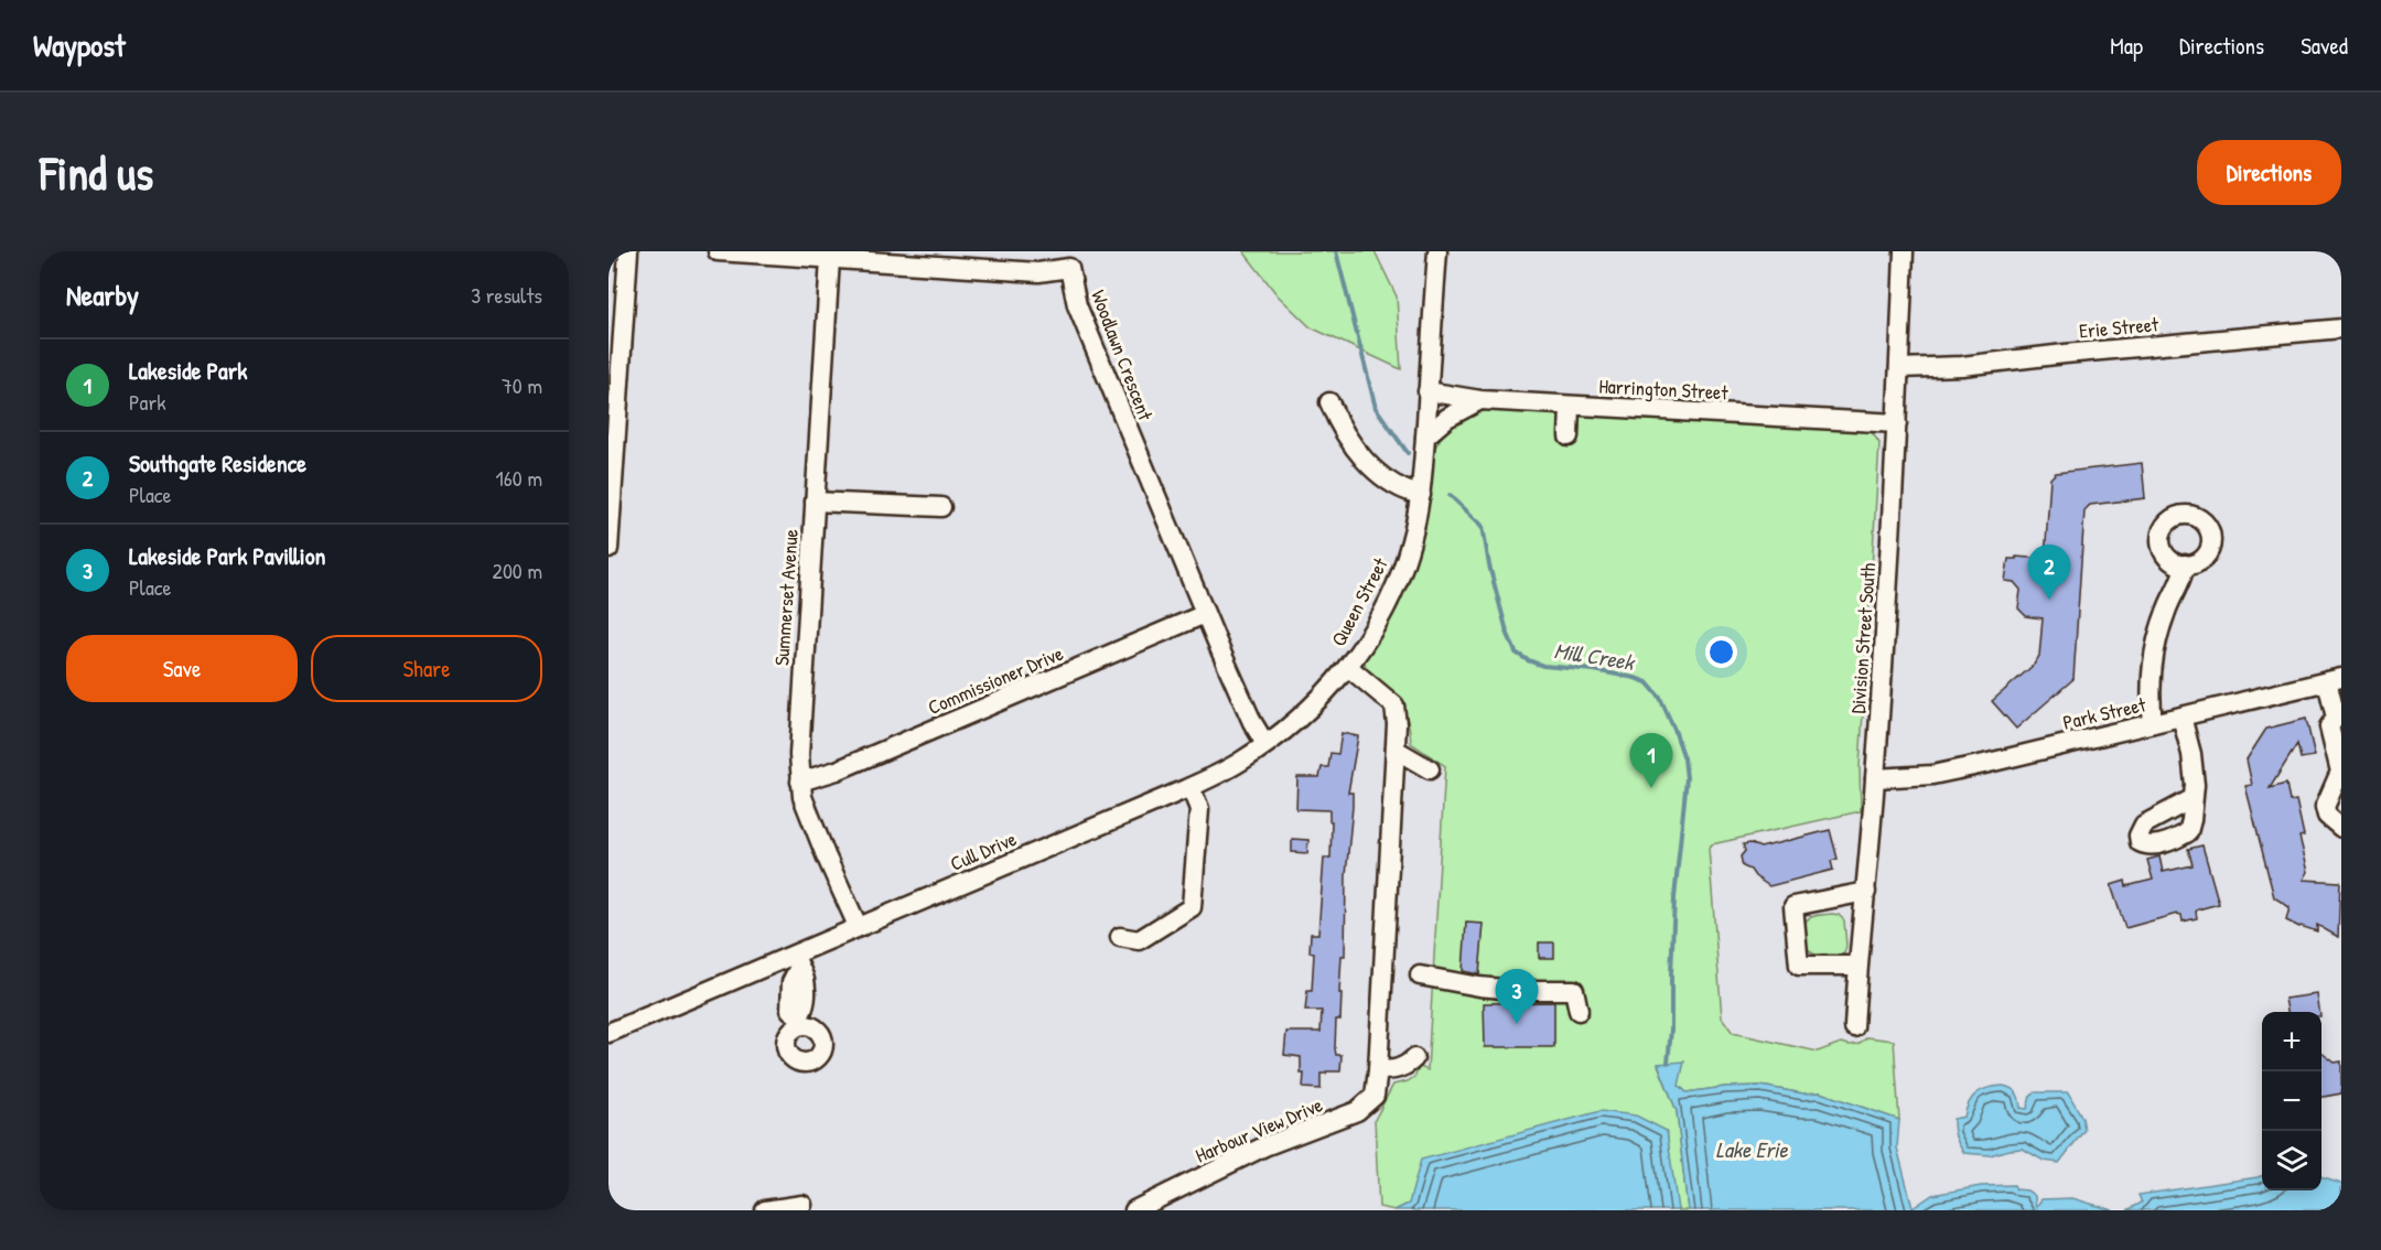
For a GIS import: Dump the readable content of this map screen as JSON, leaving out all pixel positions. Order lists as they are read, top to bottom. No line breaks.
{"streets":{"street":["Erie Street","Woodlawn Crescent","Harrington Street","Summerset Avenue","Queen Street","Division Street South","Commissioner Drive","Park Street","Cull Drive","Harbour View Drive"]},"crossings":[["Erie Street","Division Street South"],["Woodlawn Crescent","Summerset Avenue"],["Woodlawn Crescent","Commissioner Drive"],["Woodlawn Crescent","Cull Drive"],["Harrington Street","Queen Street"],["Harrington Street","Division Street South"],["Summerset Avenue","Commissioner Drive"],["Summerset Avenue","Cull Drive"],["Queen Street","Cull Drive"],["Queen Street","Harbour View Drive"],["Division Street South","Park Street"]],"water":["Mill Creek","Lake Erie"],"page":{"header":"Waypost","nav":["Map","Directions","Saved"],"buttons":["Directions",["Save","Share"]],"title":"Find us","heading":["Nearby","3 results"],"list":[{"mark":"1","name":"Lakeside Park","note":"Park","value":"70 m"},{"mark":"2","name":"Southgate Residence","note":"Place","value":"160 m"},{"mark":"3","name":"Lakeside Park Pavillion","note":"Place","value":"200 m"}],"pins":["2","1","3"],"map_buttons":["+","−"]}}
